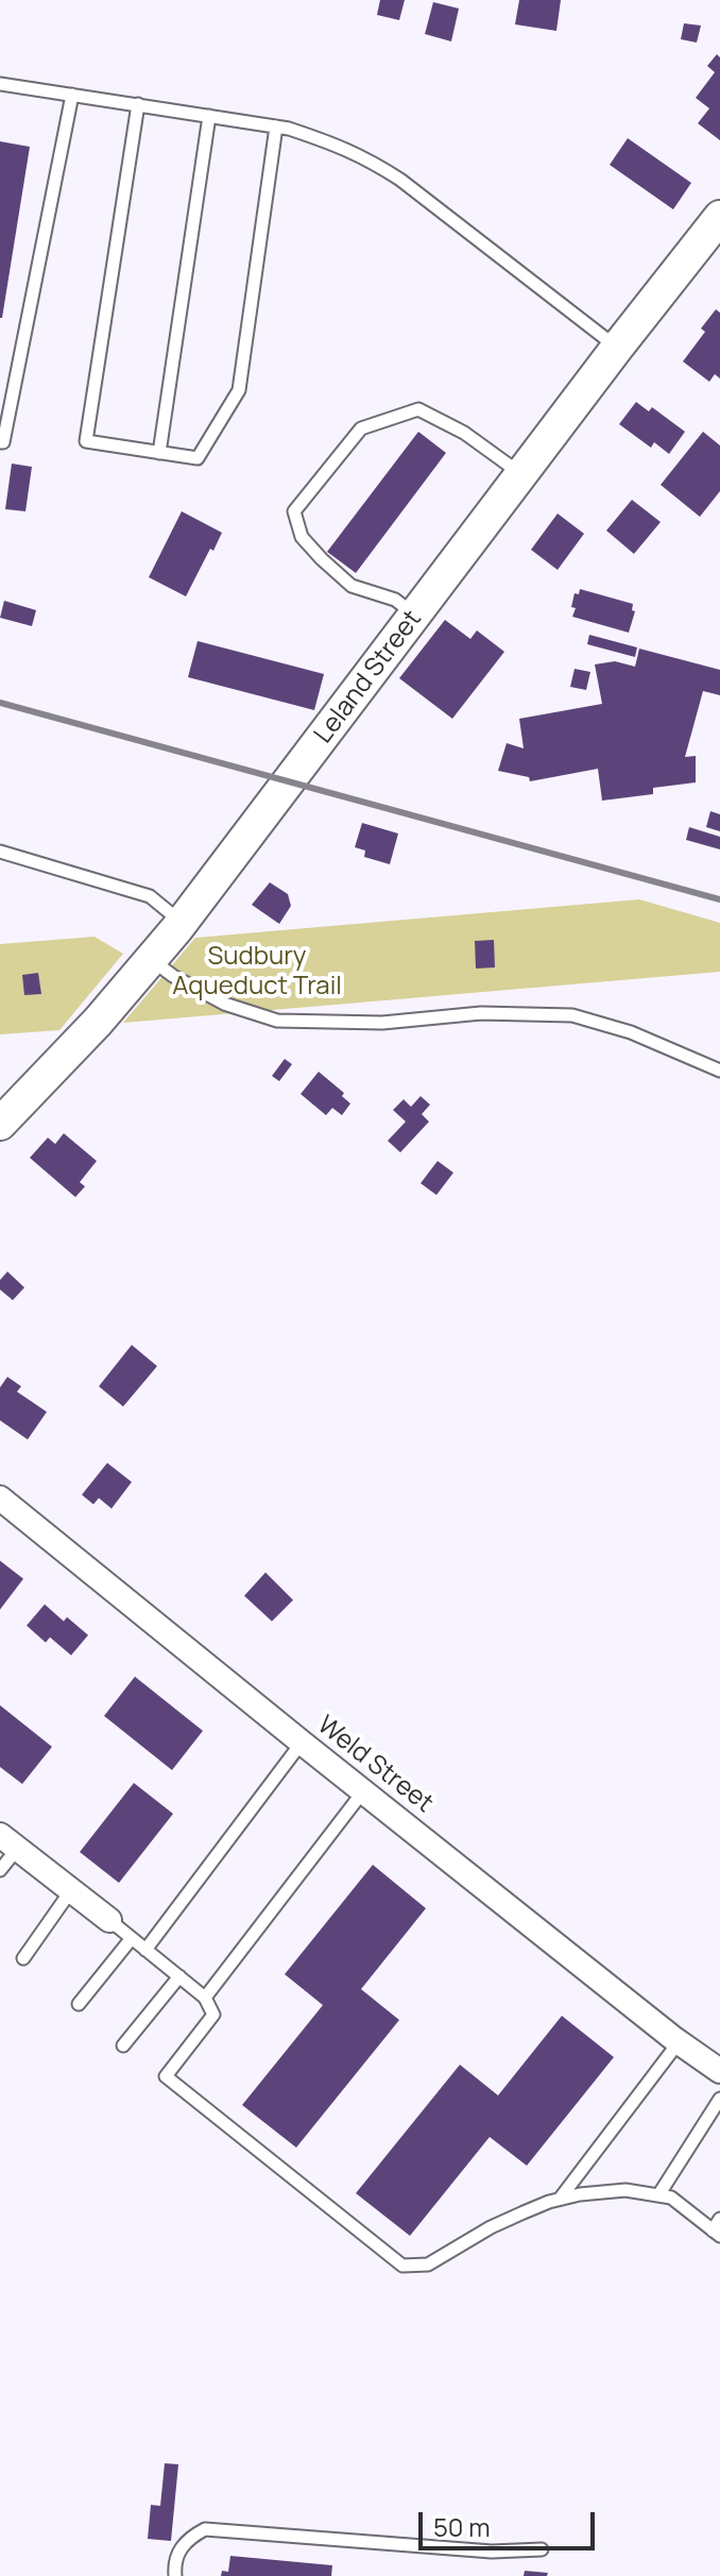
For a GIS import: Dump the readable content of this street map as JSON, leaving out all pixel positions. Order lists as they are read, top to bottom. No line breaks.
{"streets":{"street":["Leland Street","Weld Street"]},"parks":["Sudbury Aqueduct Trail"],"scale_bar":"50 m"}
